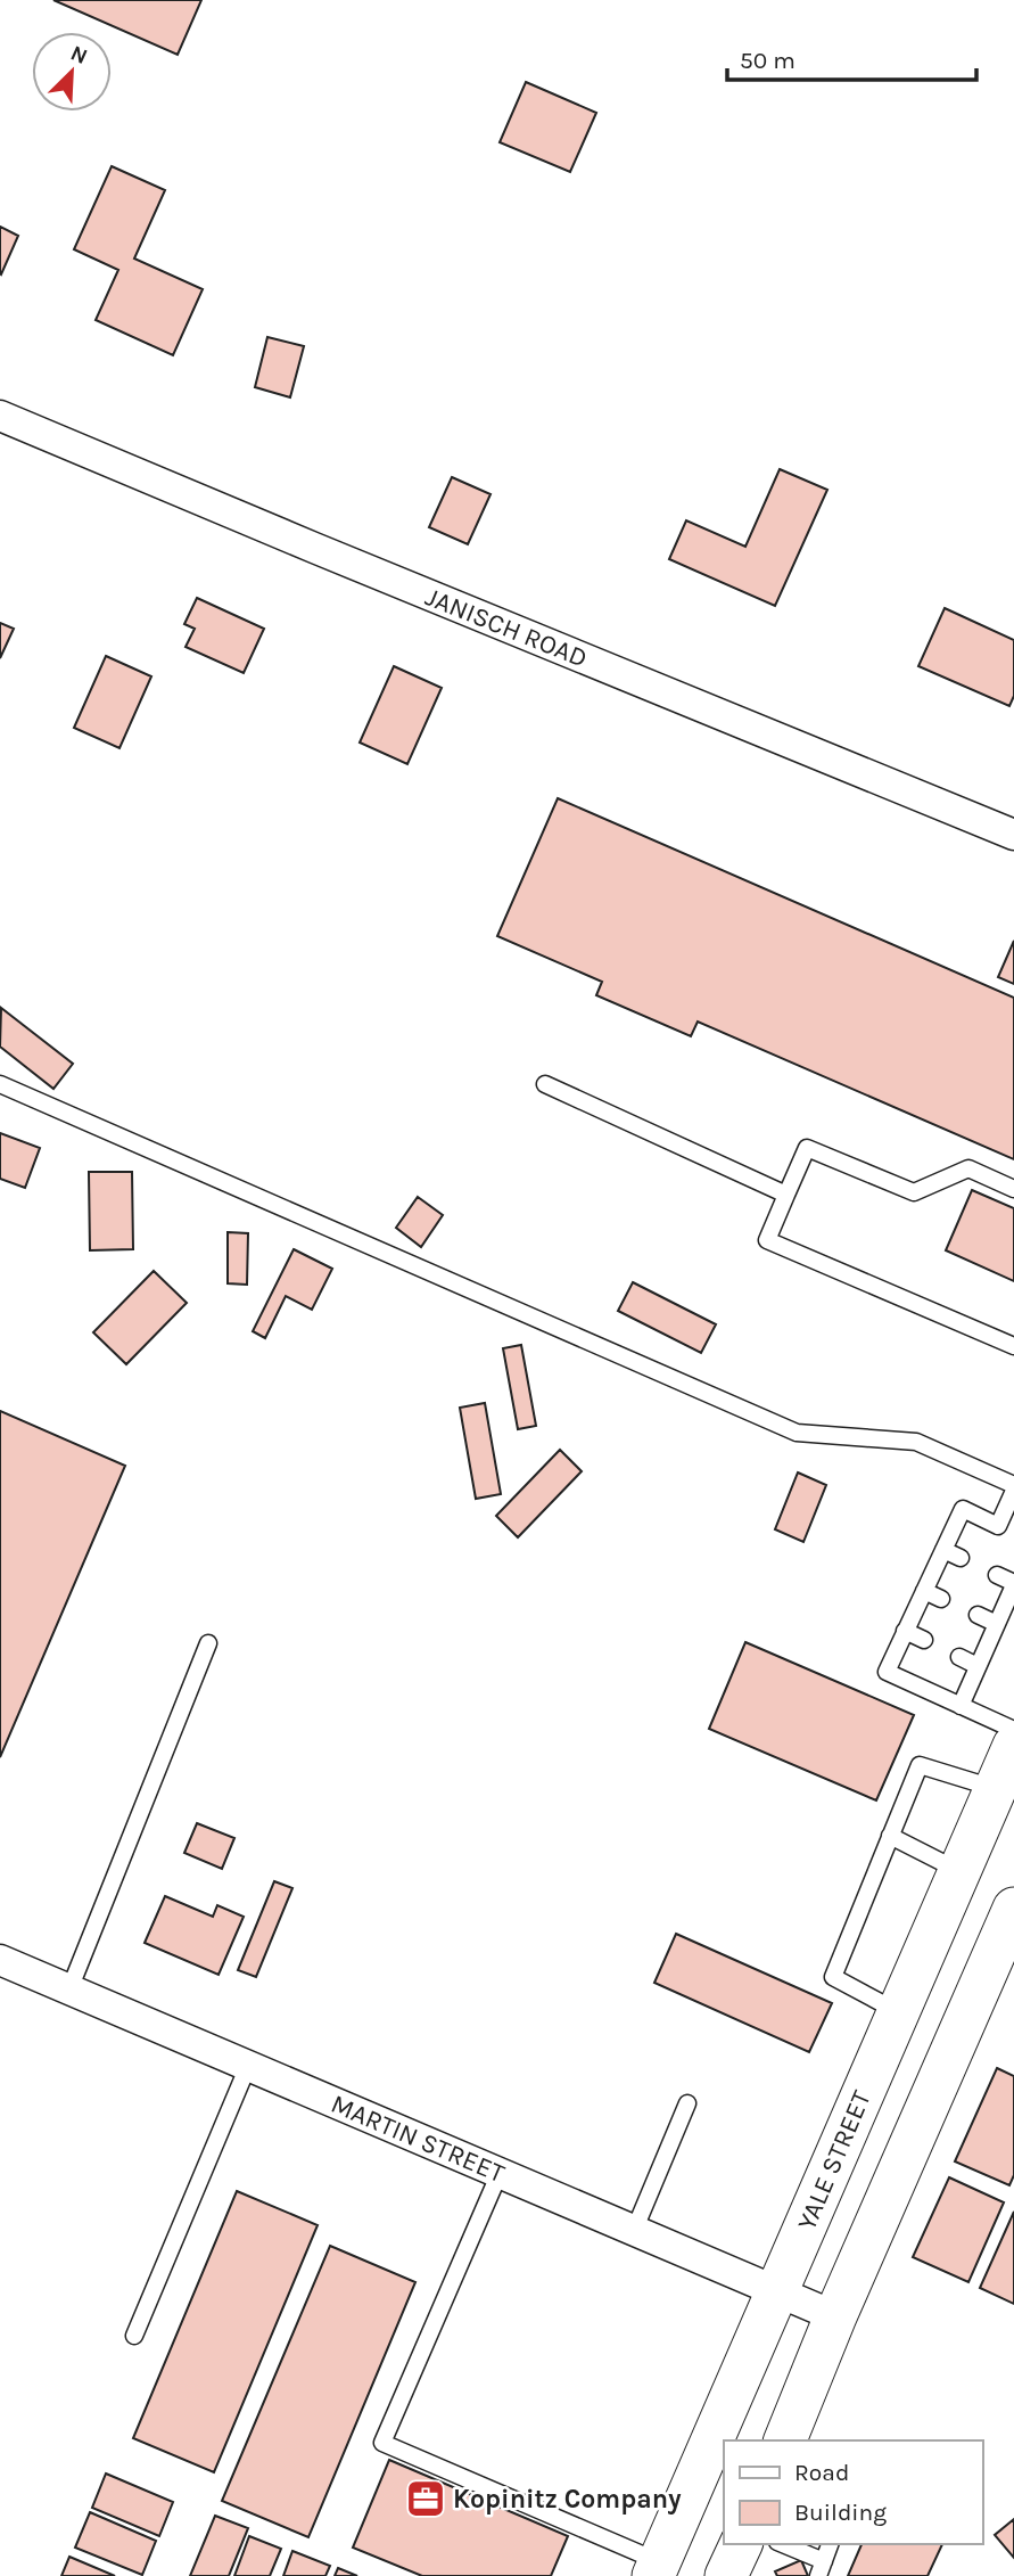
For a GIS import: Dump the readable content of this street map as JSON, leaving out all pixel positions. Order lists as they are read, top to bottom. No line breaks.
{"streets":{"main road":["YALE STREET"],"street":["JANISCH ROAD","MARTIN STREET"]},"crossings":[["MARTIN STREET","YALE STREET"]],"places":{"office":["Kopinitz Company"]},"legend":["Road","Building"],"scale_bar":"50 m","north":"top right"}
